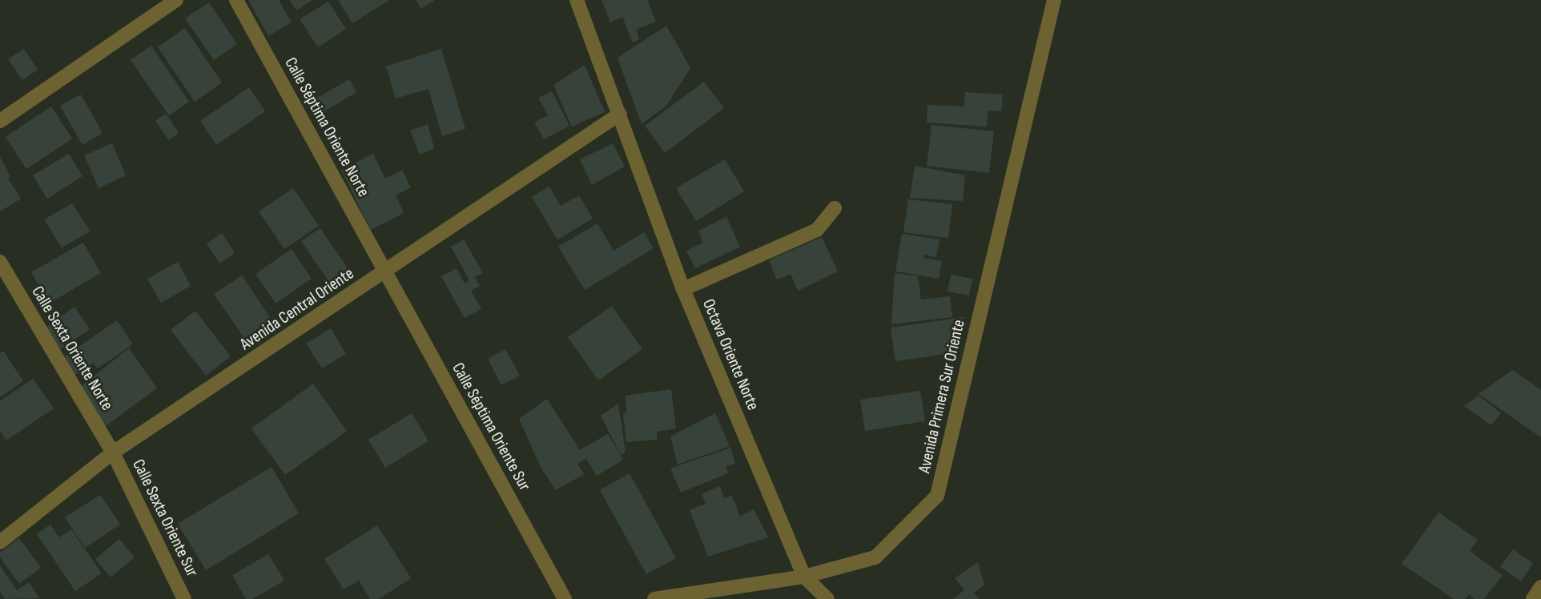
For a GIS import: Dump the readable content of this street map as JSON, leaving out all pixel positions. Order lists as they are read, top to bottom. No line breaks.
{"streets":{"street":["Calle Séptima Oriente Norte","Avenida Central Oriente","Calle Sexta Oriente Norte","Octava Oriente Norte","Avenida Primera Sur Oriente","Calle Séptima Oriente Sur","Calle Sexta Oriente Sur"]},"crossings":[["Calle Séptima Oriente Norte","Avenida Central Oriente"],["Calle Séptima Oriente Norte","Calle Séptima Oriente Sur"],["Avenida Central Oriente","Calle Sexta Oriente Norte"],["Avenida Central Oriente","Octava Oriente Norte"],["Avenida Central Oriente","Calle Séptima Oriente Sur"],["Avenida Central Oriente","Calle Sexta Oriente Sur"],["Calle Sexta Oriente Norte","Calle Sexta Oriente Sur"],["Octava Oriente Norte","Avenida Primera Sur Oriente"]]}
